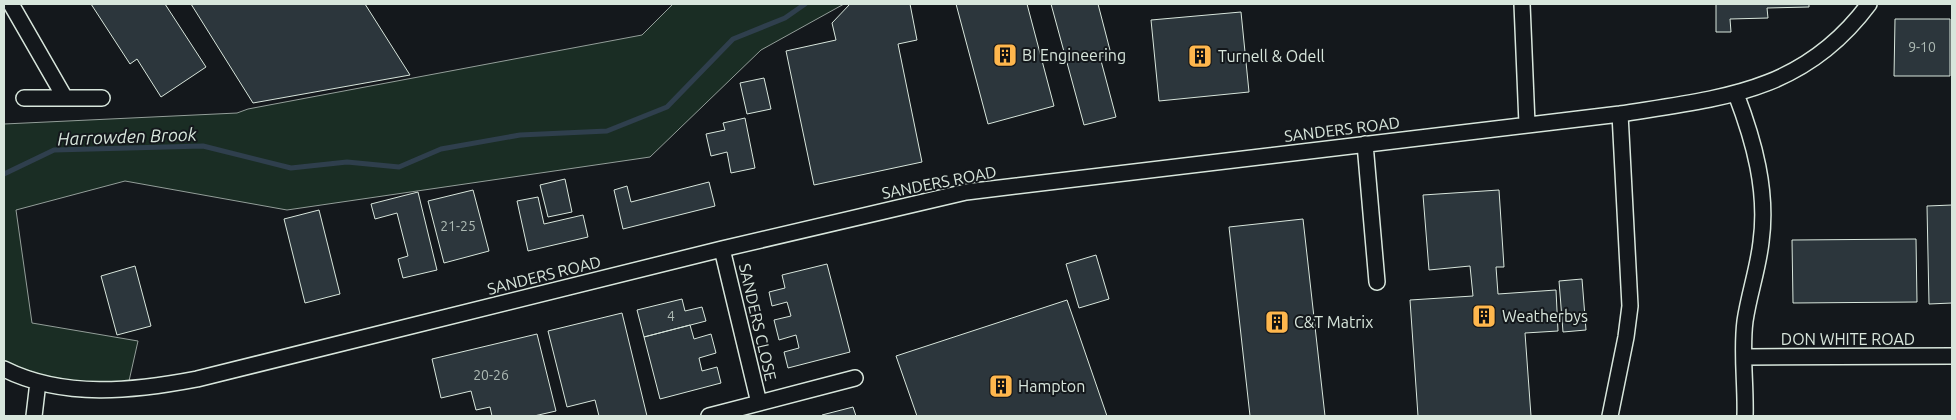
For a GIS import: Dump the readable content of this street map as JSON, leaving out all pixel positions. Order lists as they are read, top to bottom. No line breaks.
{"streets":{"street":["SANDERS ROAD","SANDERS CLOSE","DON WHITE ROAD"]},"crossings":[["SANDERS ROAD","SANDERS CLOSE"]],"water":["Harrowden Brook"],"places":{"building":["BI Engineering","Turnell & Odell","Weatherbys","C&T Matrix","Hampton"]},"house_numbers":["9-10","21-25","4","20-26"]}
